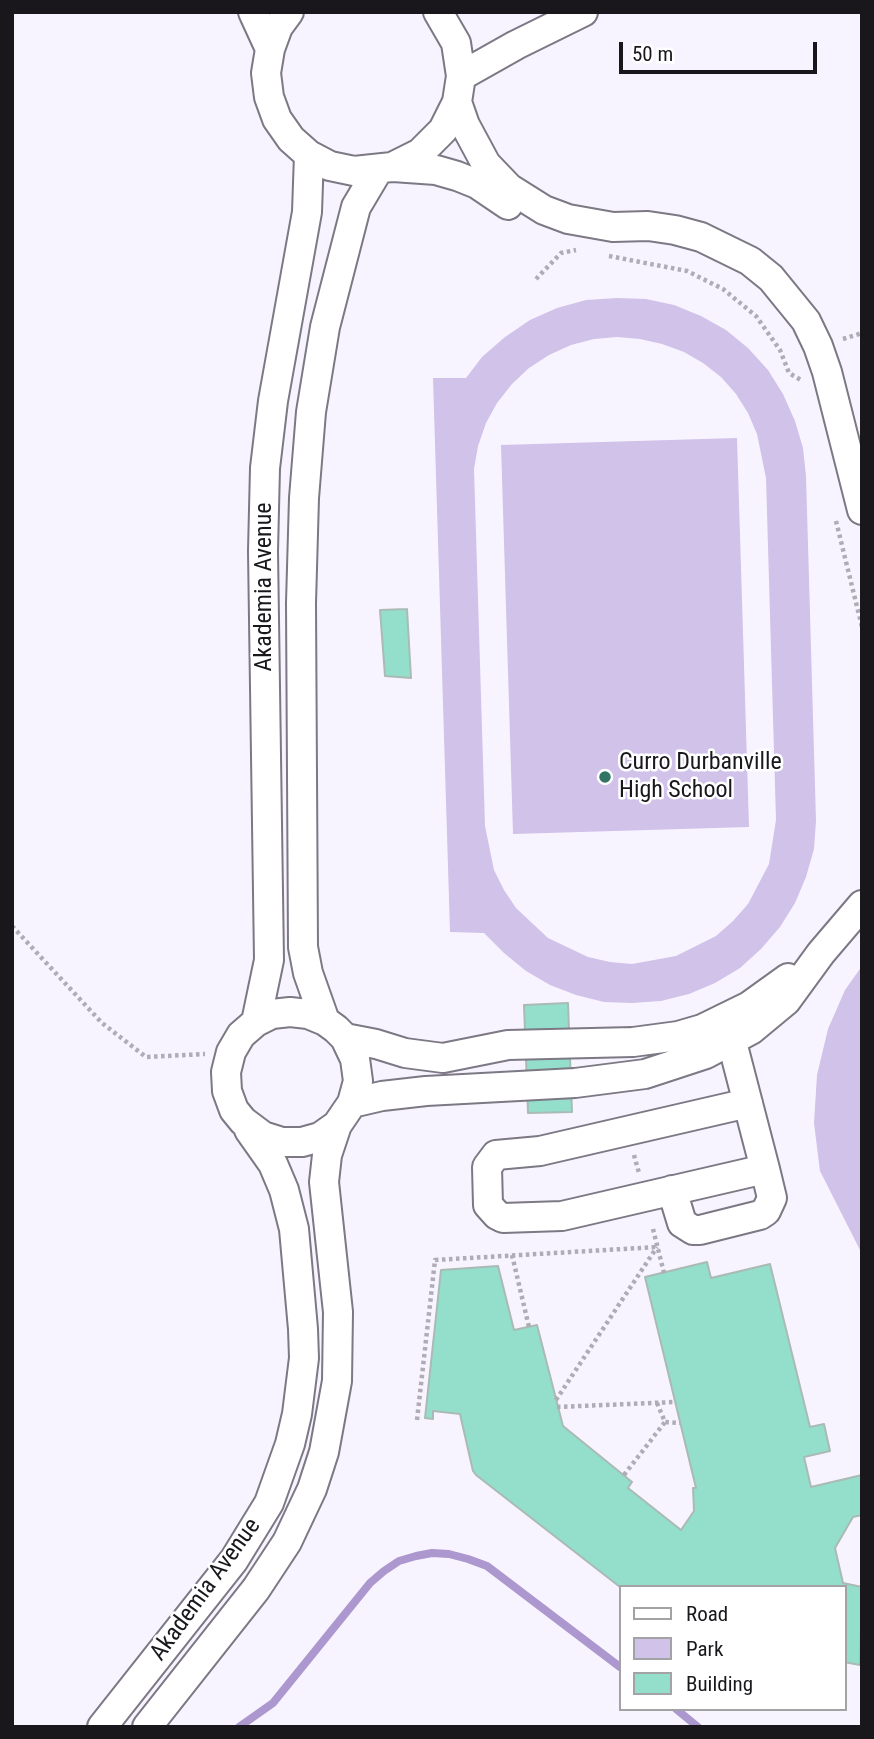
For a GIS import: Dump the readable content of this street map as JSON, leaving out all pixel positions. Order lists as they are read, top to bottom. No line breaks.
{"streets":{"street":["Akademia Avenue"]},"places":["Curro Durbanville High School"],"legend":["Road","Park","Building"],"scale_bar":"50 m"}
